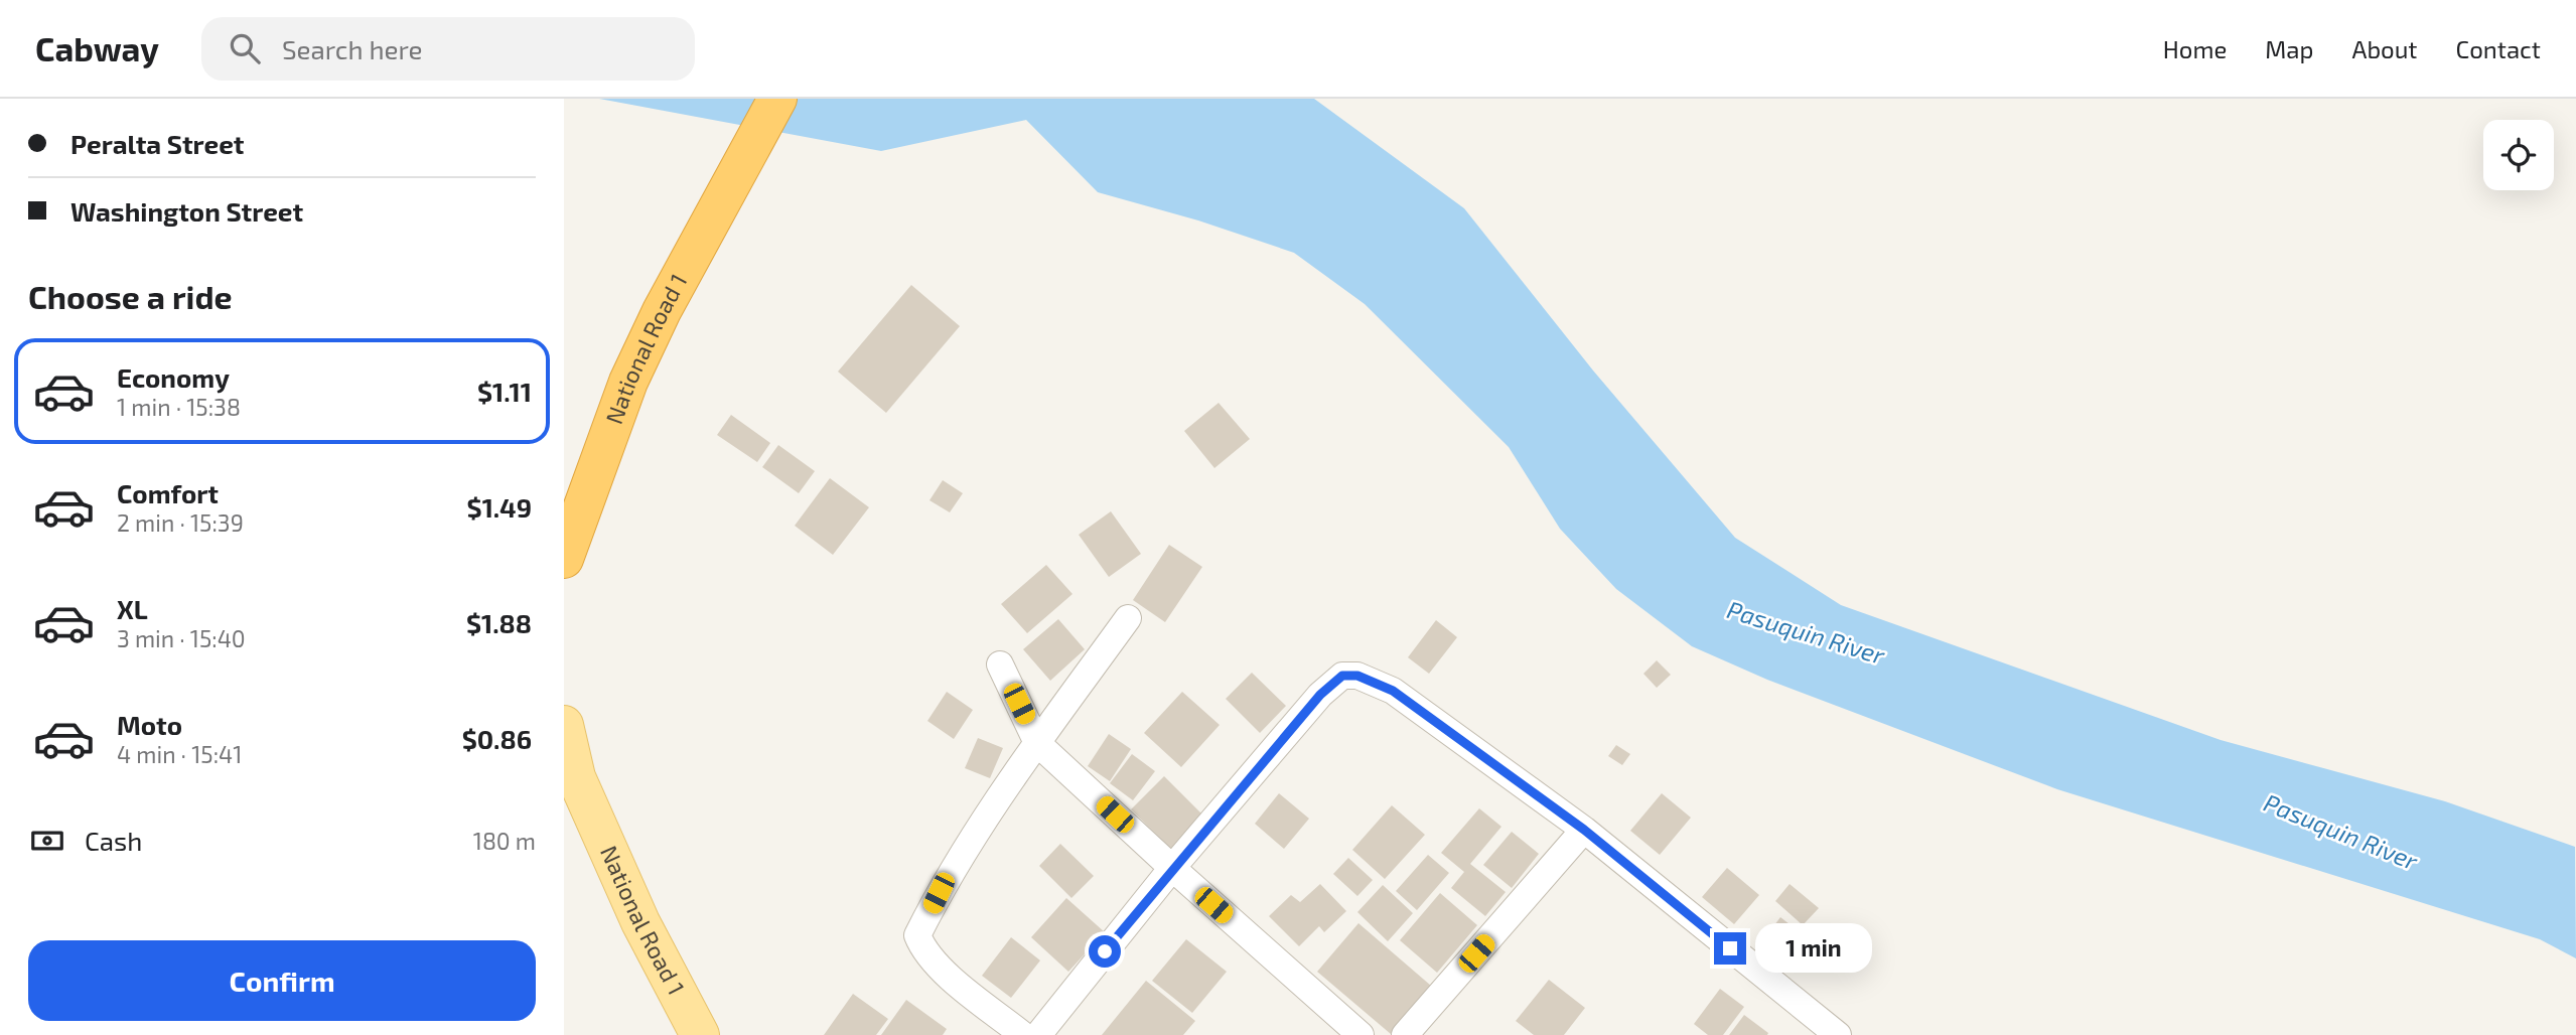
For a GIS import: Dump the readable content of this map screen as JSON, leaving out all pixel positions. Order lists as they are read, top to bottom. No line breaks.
{"streets":{"highway":["National Road 1"]},"water":["Pasuquin River"],"page":{"header":"Cabway","search":"Search here","nav":["Home","Map","About","Contact"],"banner":["Peralta Street","Washington Street"],"heading":"Choose a ride","list":[{"name":"Economy","note":"1 min · 15:38","value":"$1.11"},{"name":"Comfort","note":"2 min · 15:39","value":"$1.49"},{"name":"XL","note":"3 min · 15:40","value":"$1.88"},{"name":"Moto","note":"4 min · 15:41","value":"$0.86"}],"pay":["Cash","180 m"],"bubble":"1 min","buttons":"Confirm"}}
